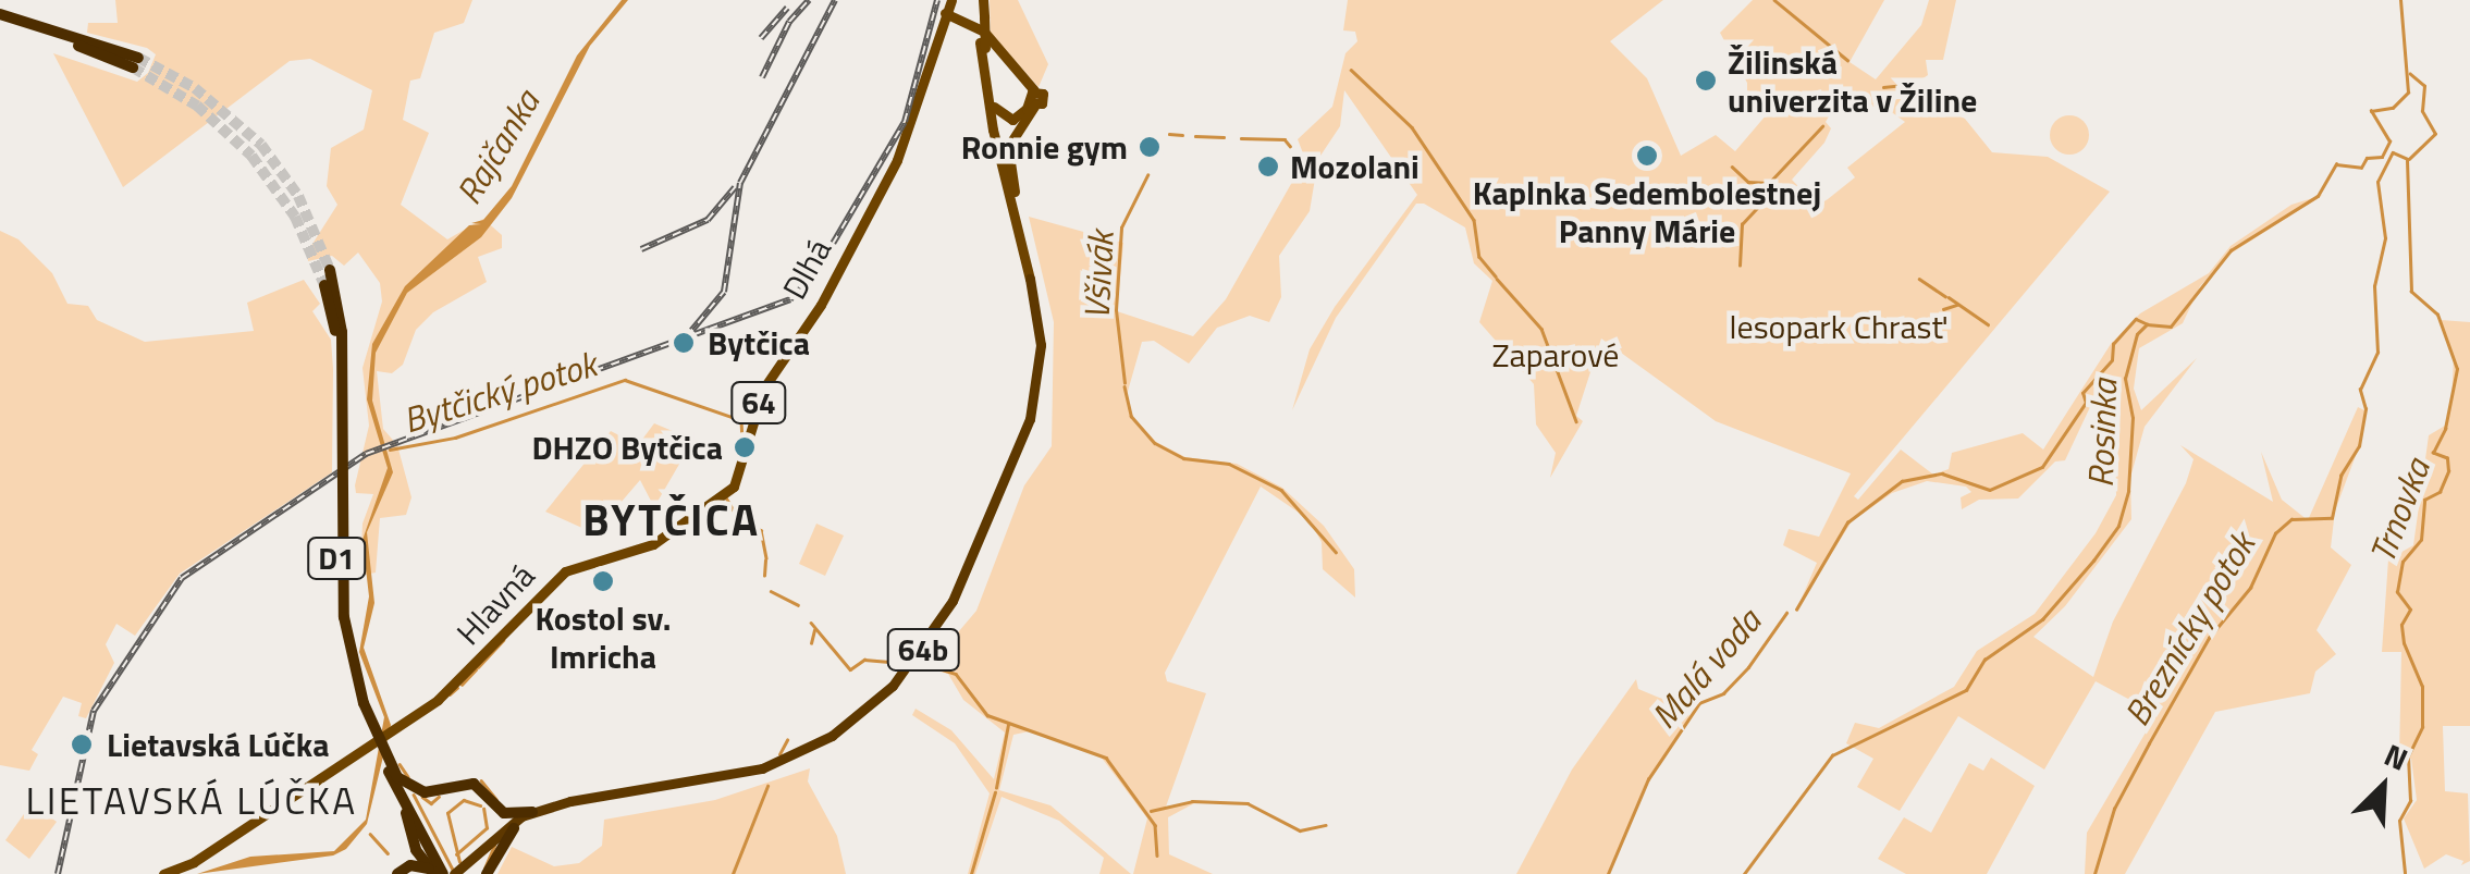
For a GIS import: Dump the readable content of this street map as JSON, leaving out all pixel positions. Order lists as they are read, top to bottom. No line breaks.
{"streets":{"highway":["D1","64b"],"main road":["Dlhá","64","Hlavná"]},"crossings":[["Dlhá","Hlavná"],["D1","64b"]],"districts":["BYTČICA","LIETAVSKÁ LÚČKA"],"water":["Rajčanka","Všivák","Bytčický potok","Rosinka","Trnovka","Breznícky potok","Malá voda"],"parks":["lesopark Chrasť","Zaparové"],"places":["Žilinská univerzita v Žiline","Ronnie gym","Kaplnka Sedembolestnej Panny Márie","Mozolani","Bytčica","DHZO Bytčica","Kostol sv. Imricha","Lietavská Lúčka"],"north":"top right"}
